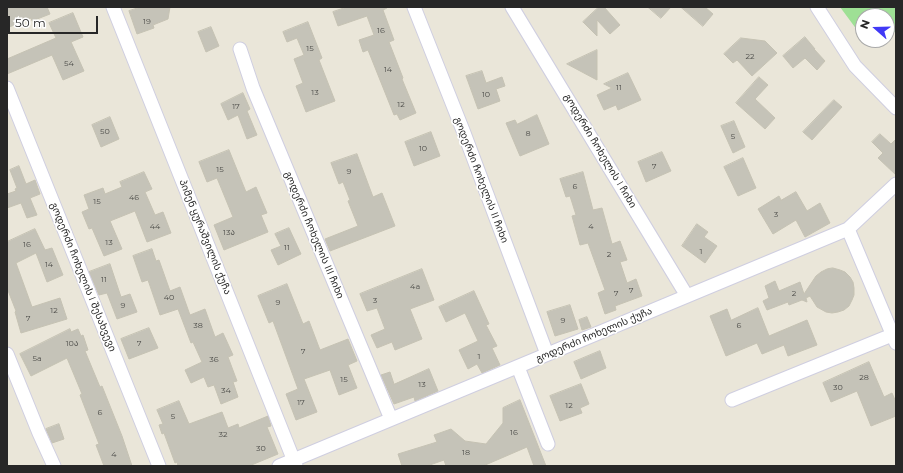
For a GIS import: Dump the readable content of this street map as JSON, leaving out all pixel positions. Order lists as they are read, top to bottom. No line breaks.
{"streets":{"street":["გოდერძი ჩოხელის I ჩიხი","გოდერძი ჩოხელის II ჩიხი","გოდერძი ჩოხელის III ჩიხი","პიმენ ყურაშვილის ქუჩა","გოდერძი ჩოხელის I შესახვევი","გოდერძი ჩოხელის ქუჩა"]},"crossings":[["გოდერძი ჩოხელის I ჩიხი","გოდერძი ჩოხელის ქუჩა"],["გოდერძი ჩოხელის II ჩიხი","გოდერძი ჩოხელის ქუჩა"],["გოდერძი ჩოხელის III ჩიხი","გოდერძი ჩოხელის ქუჩა"],["პიმენ ყურაშვილის ქუჩა","გოდერძი ჩოხელის ქუჩა"]],"house_numbers":["19","16","15","22","54","14","11","13","10","12","17","50","8","5","10","7","15","9","6","46","15","3","44","4","13ა","13","16","11","1","2","14","11","4a","7","7","2","40","3","9","9","12","7","9","38","6","10ა","7","7","1","5a","36","28","15","13","30","34","17","12","6","5","16","32","30","18","4"],"scale_bar":"50 m","north":"left"}
